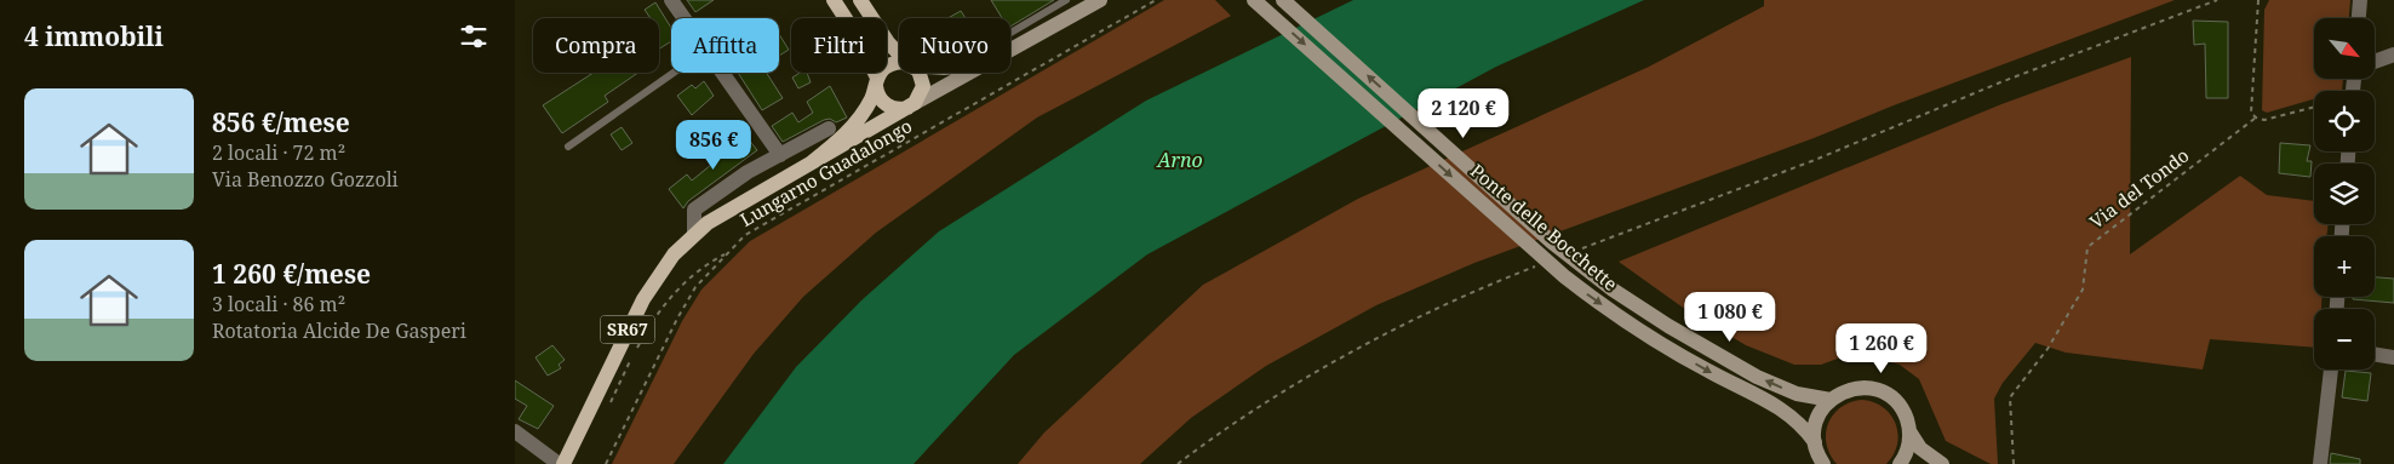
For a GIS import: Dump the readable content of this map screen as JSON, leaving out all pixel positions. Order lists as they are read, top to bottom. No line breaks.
{"streets":{"main road":["Ponte delle Bocchette","SR67"],"path":["Lungarno Guadalongo","Via del Tondo"]},"water":["Arno"],"north":"bottom right","page":{"heading":"4 immobili","map_buttons":["+","−"],"chip":["Compra","Affitta","Filtri","Nuovo"],"list":[{"name":"856 €/mese","note":"2 locali · 72 m² · Via Benozzo Gozzoli"},{"name":"1 260 €/mese","note":"3 locali · 86 m² · Rotatoria Alcide De Gasperi"}],"price":["2 120 €","856 €","1 080 €","1 260 €"]}}
